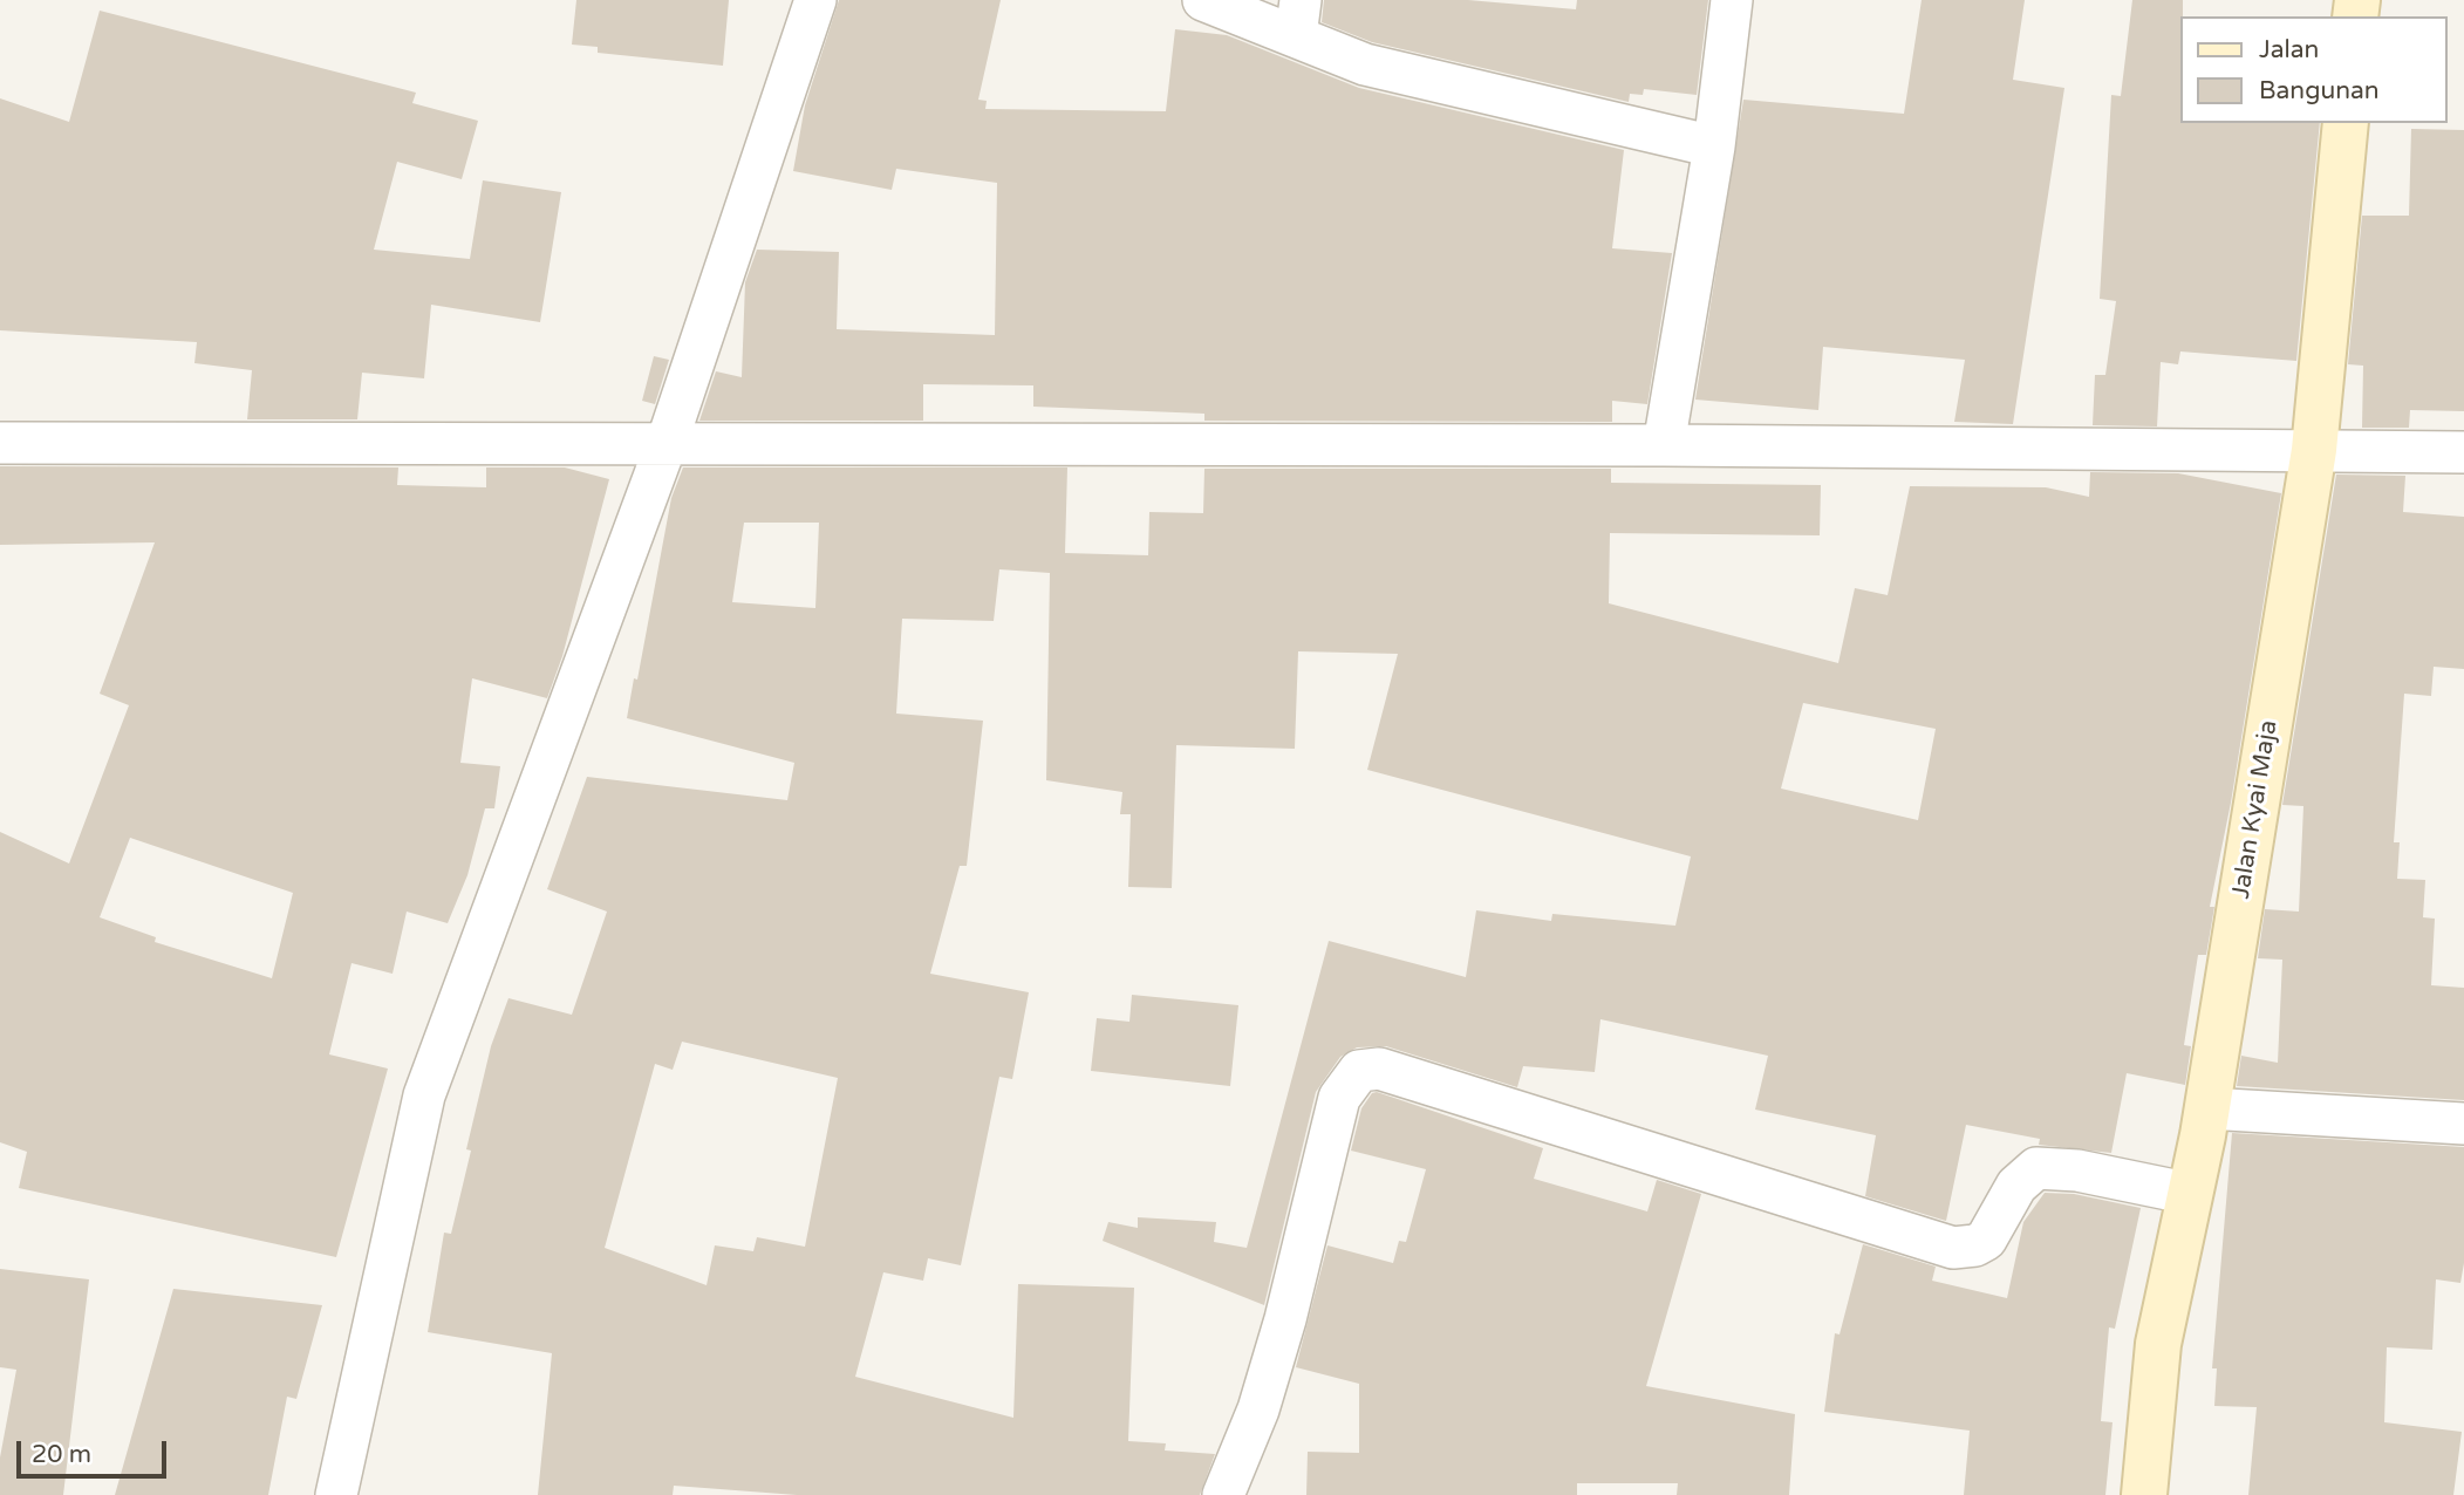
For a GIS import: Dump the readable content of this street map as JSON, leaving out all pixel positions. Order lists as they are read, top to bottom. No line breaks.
{"streets":{"street":["Jalan Kyai Maja"]},"legend":["Jalan","Bangunan"],"scale_bar":"20 m"}
